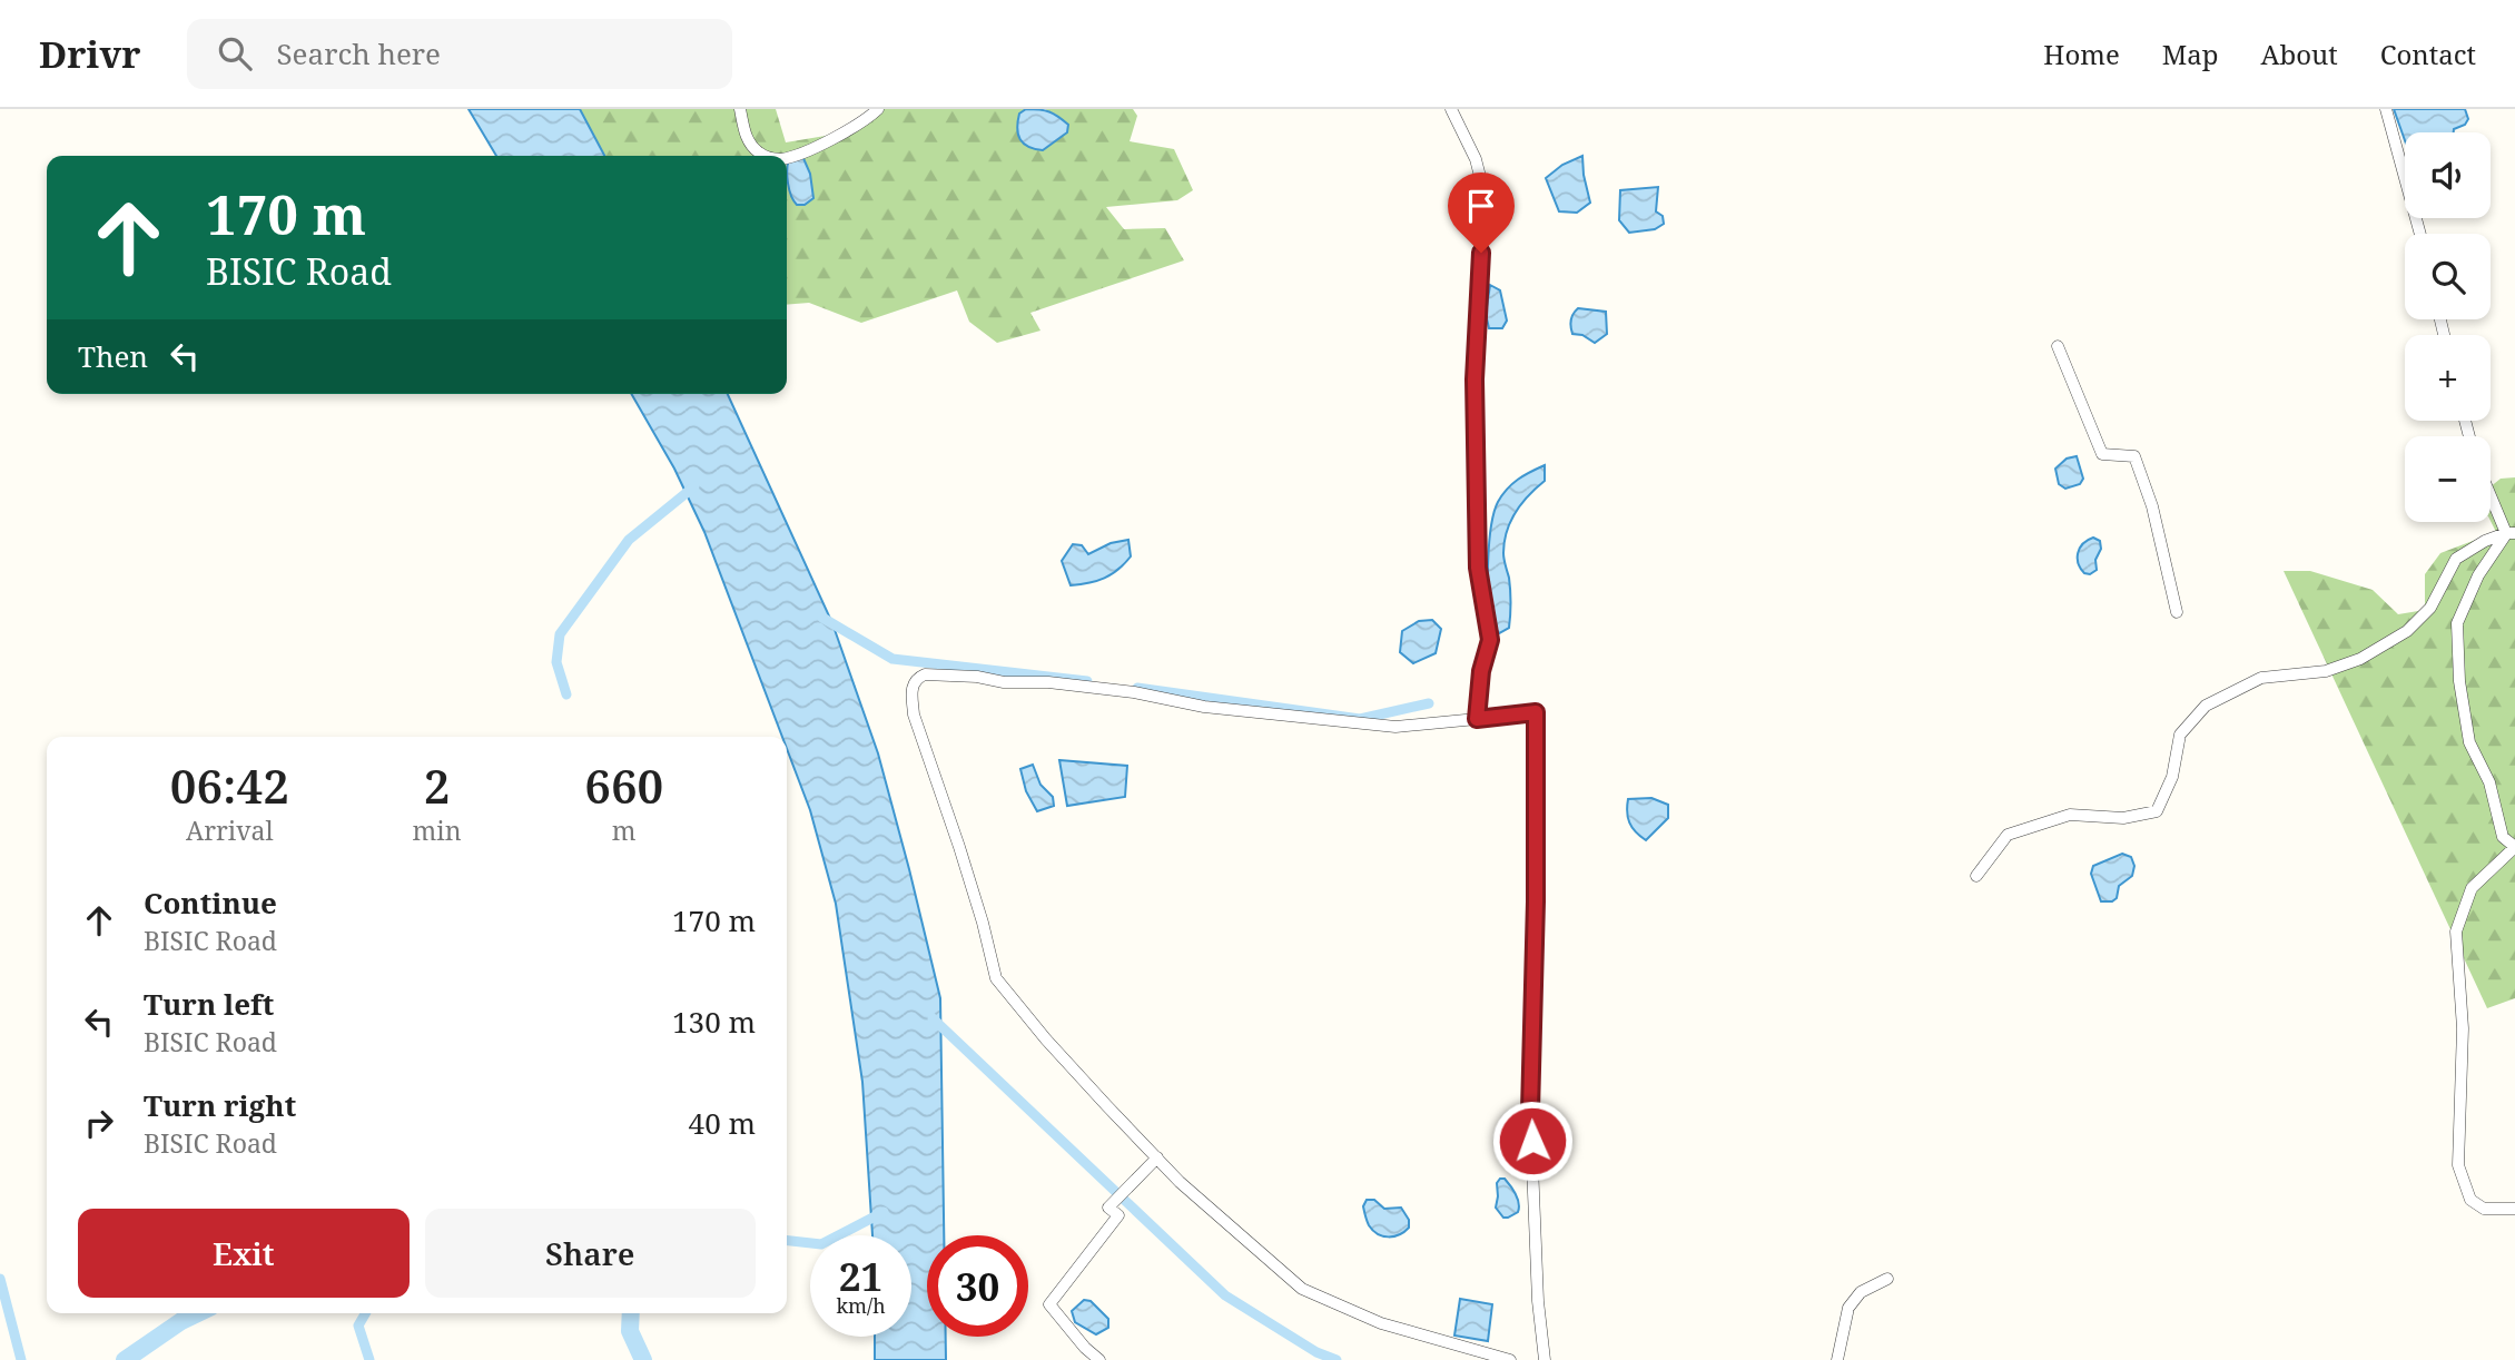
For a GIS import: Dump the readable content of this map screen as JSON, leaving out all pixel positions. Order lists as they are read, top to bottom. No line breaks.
{"page":{"header":"Drivr","search":"Search here","nav":["Home","Map","About","Contact"],"map_buttons":["+","−"],"turn":["170 m","BISIC Road"],"then":"Then","eta":["06:42","Arrival","2","min","660","m"],"list":[{"name":"Continue","note":"BISIC Road","value":"170 m"},{"name":"Turn left","note":"BISIC Road","value":"130 m"},{"name":"Turn right","note":"BISIC Road","value":"40 m"}],"buttons":["Exit","Share"],"speed":"21 km/h","limit":"30"}}
